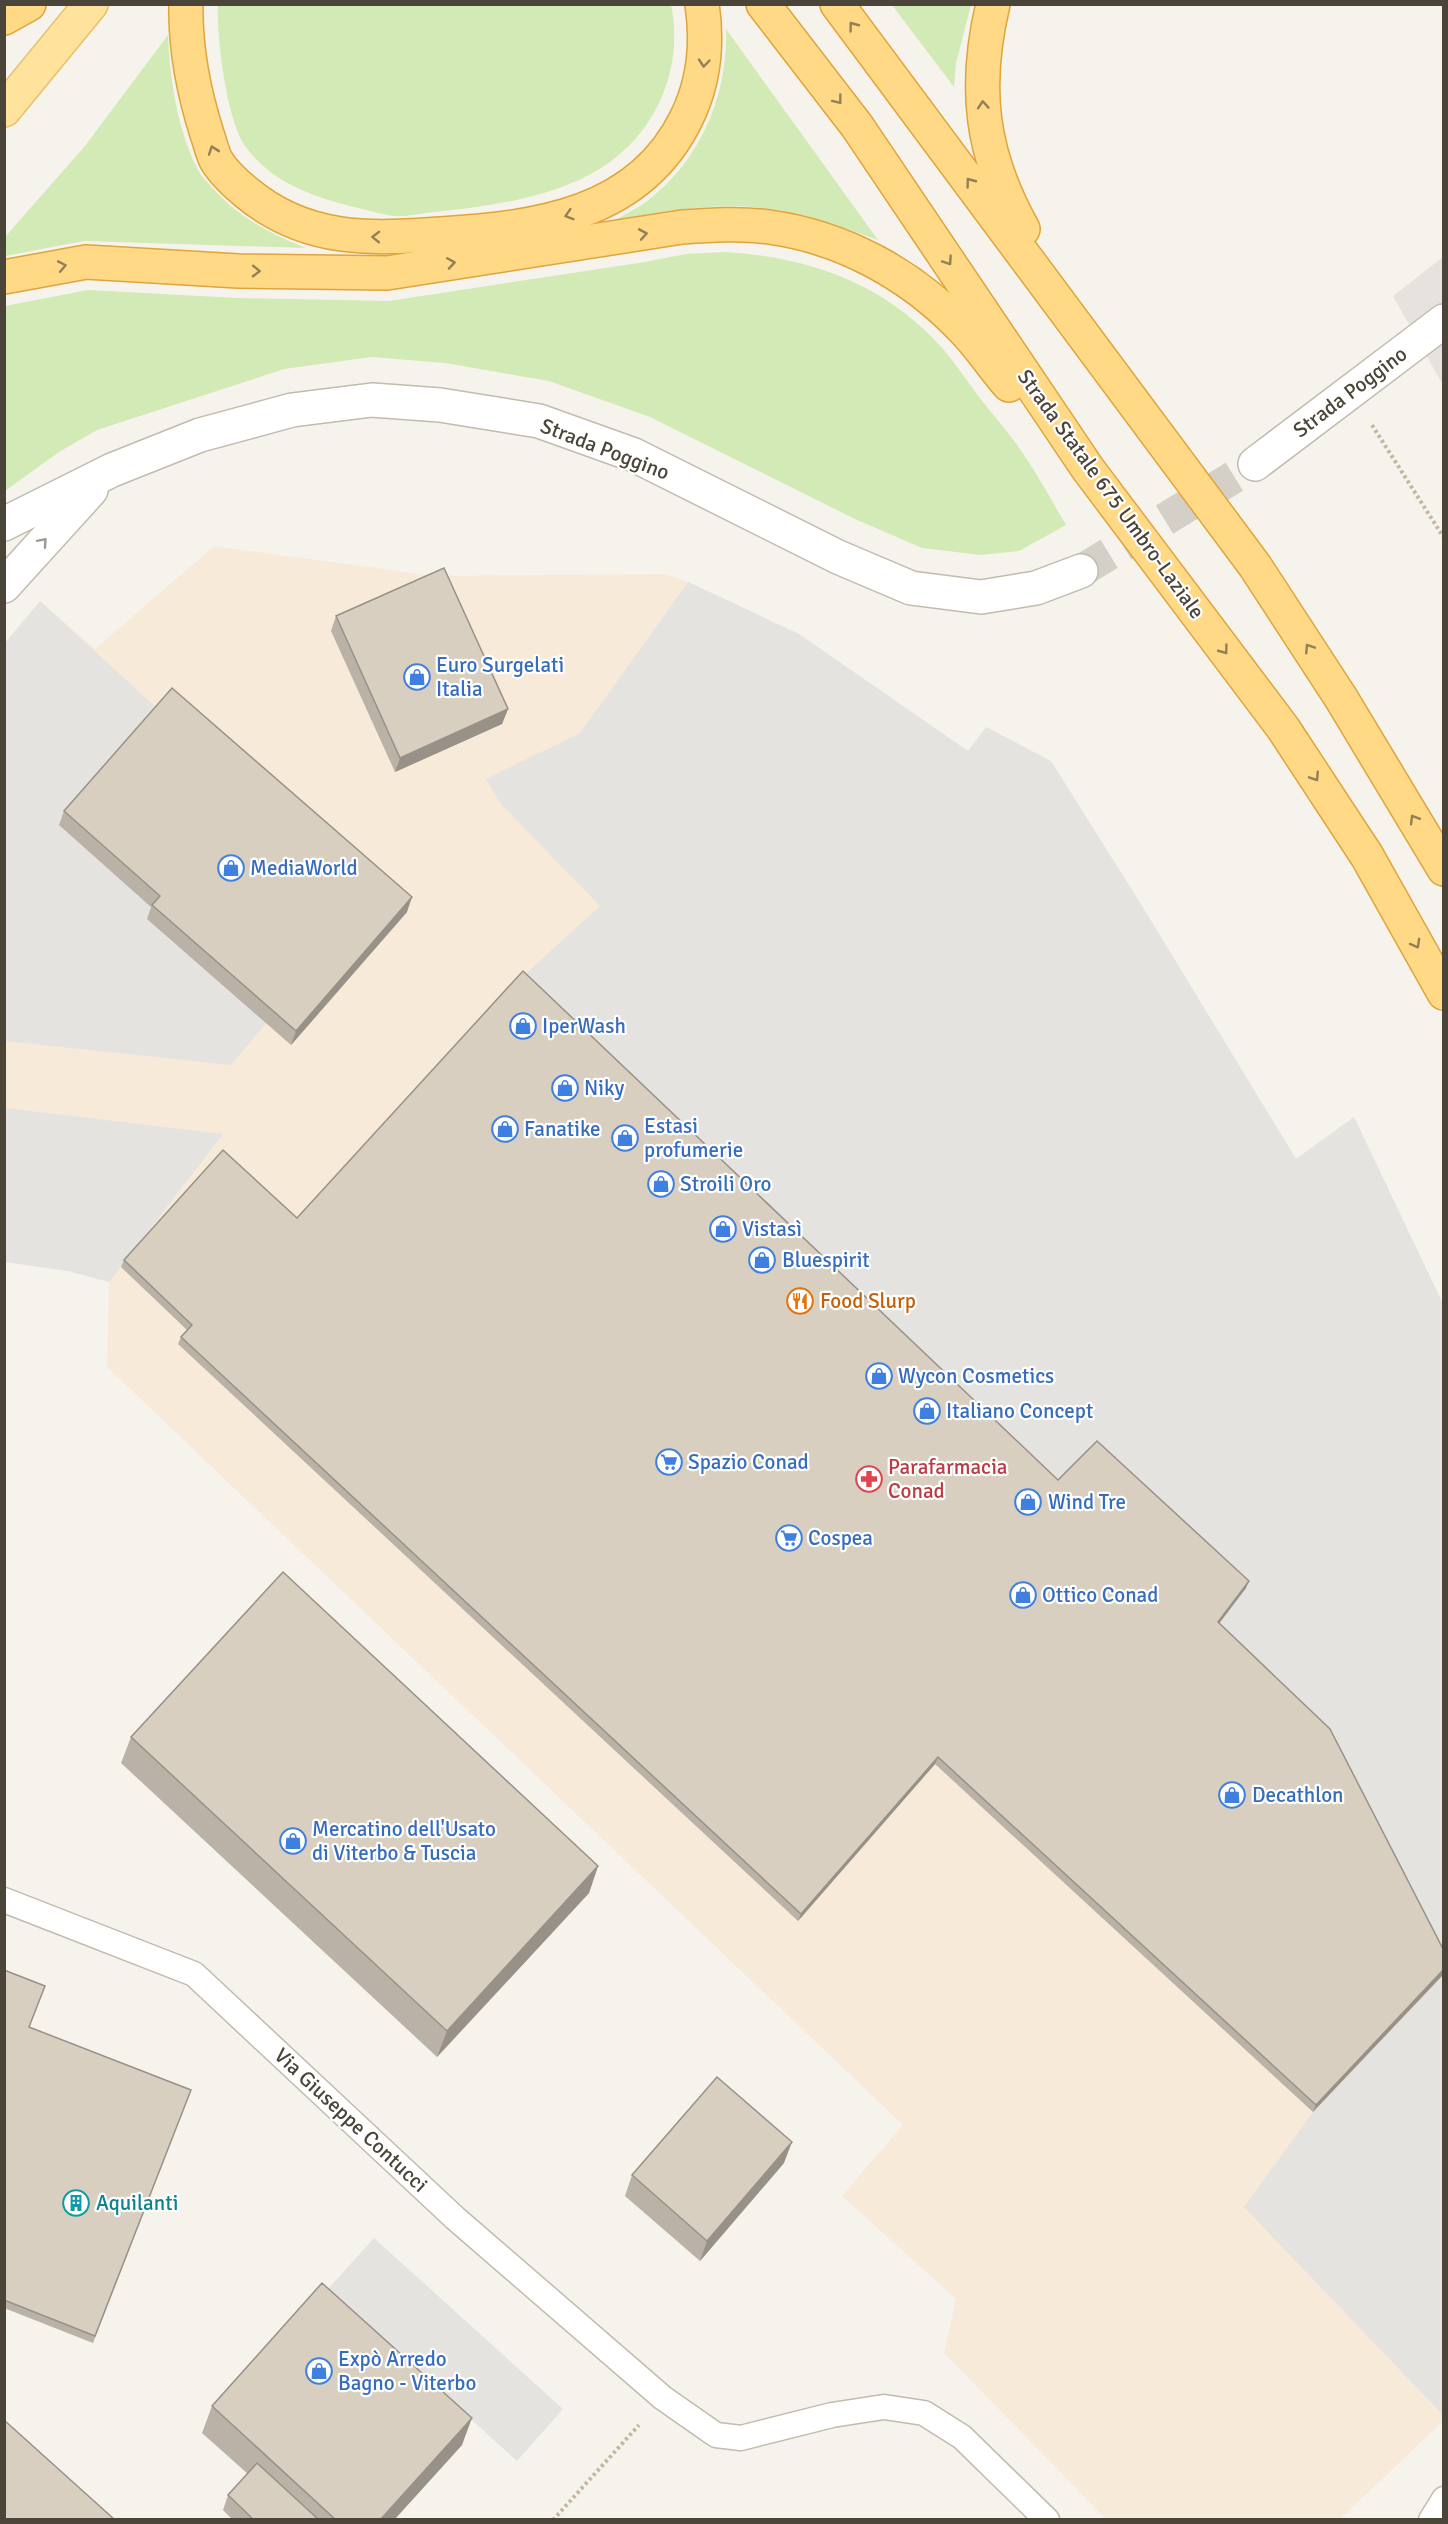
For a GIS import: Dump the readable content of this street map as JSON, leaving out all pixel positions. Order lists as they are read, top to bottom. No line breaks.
{"streets":{"highway":["Strada Statale 675 Umbro-Laziale"],"street":["Strada Poggino"],"lane":["Via Giuseppe Contucci"]},"places":{"shop":["Euro Surgelati Italia","MediaWorld","IperWash","Niky","Fanatike","Estasi profumerie","Stroili Oro","Vistasì","Bluespirit","Wycon Cosmetics","Italiano Concept","Wind Tre","Ottico Conad","Decathlon","Mercatino dell'Usato di Viterbo & Tuscia","Expò Arredo Bagno - Viterbo"],"restaurant":["Food Slurp"],"supermarket":["Spazio Conad","Cospea"],"pharmacy":["Parafarmacia Conad"],"building":["Aquilanti"]}}
